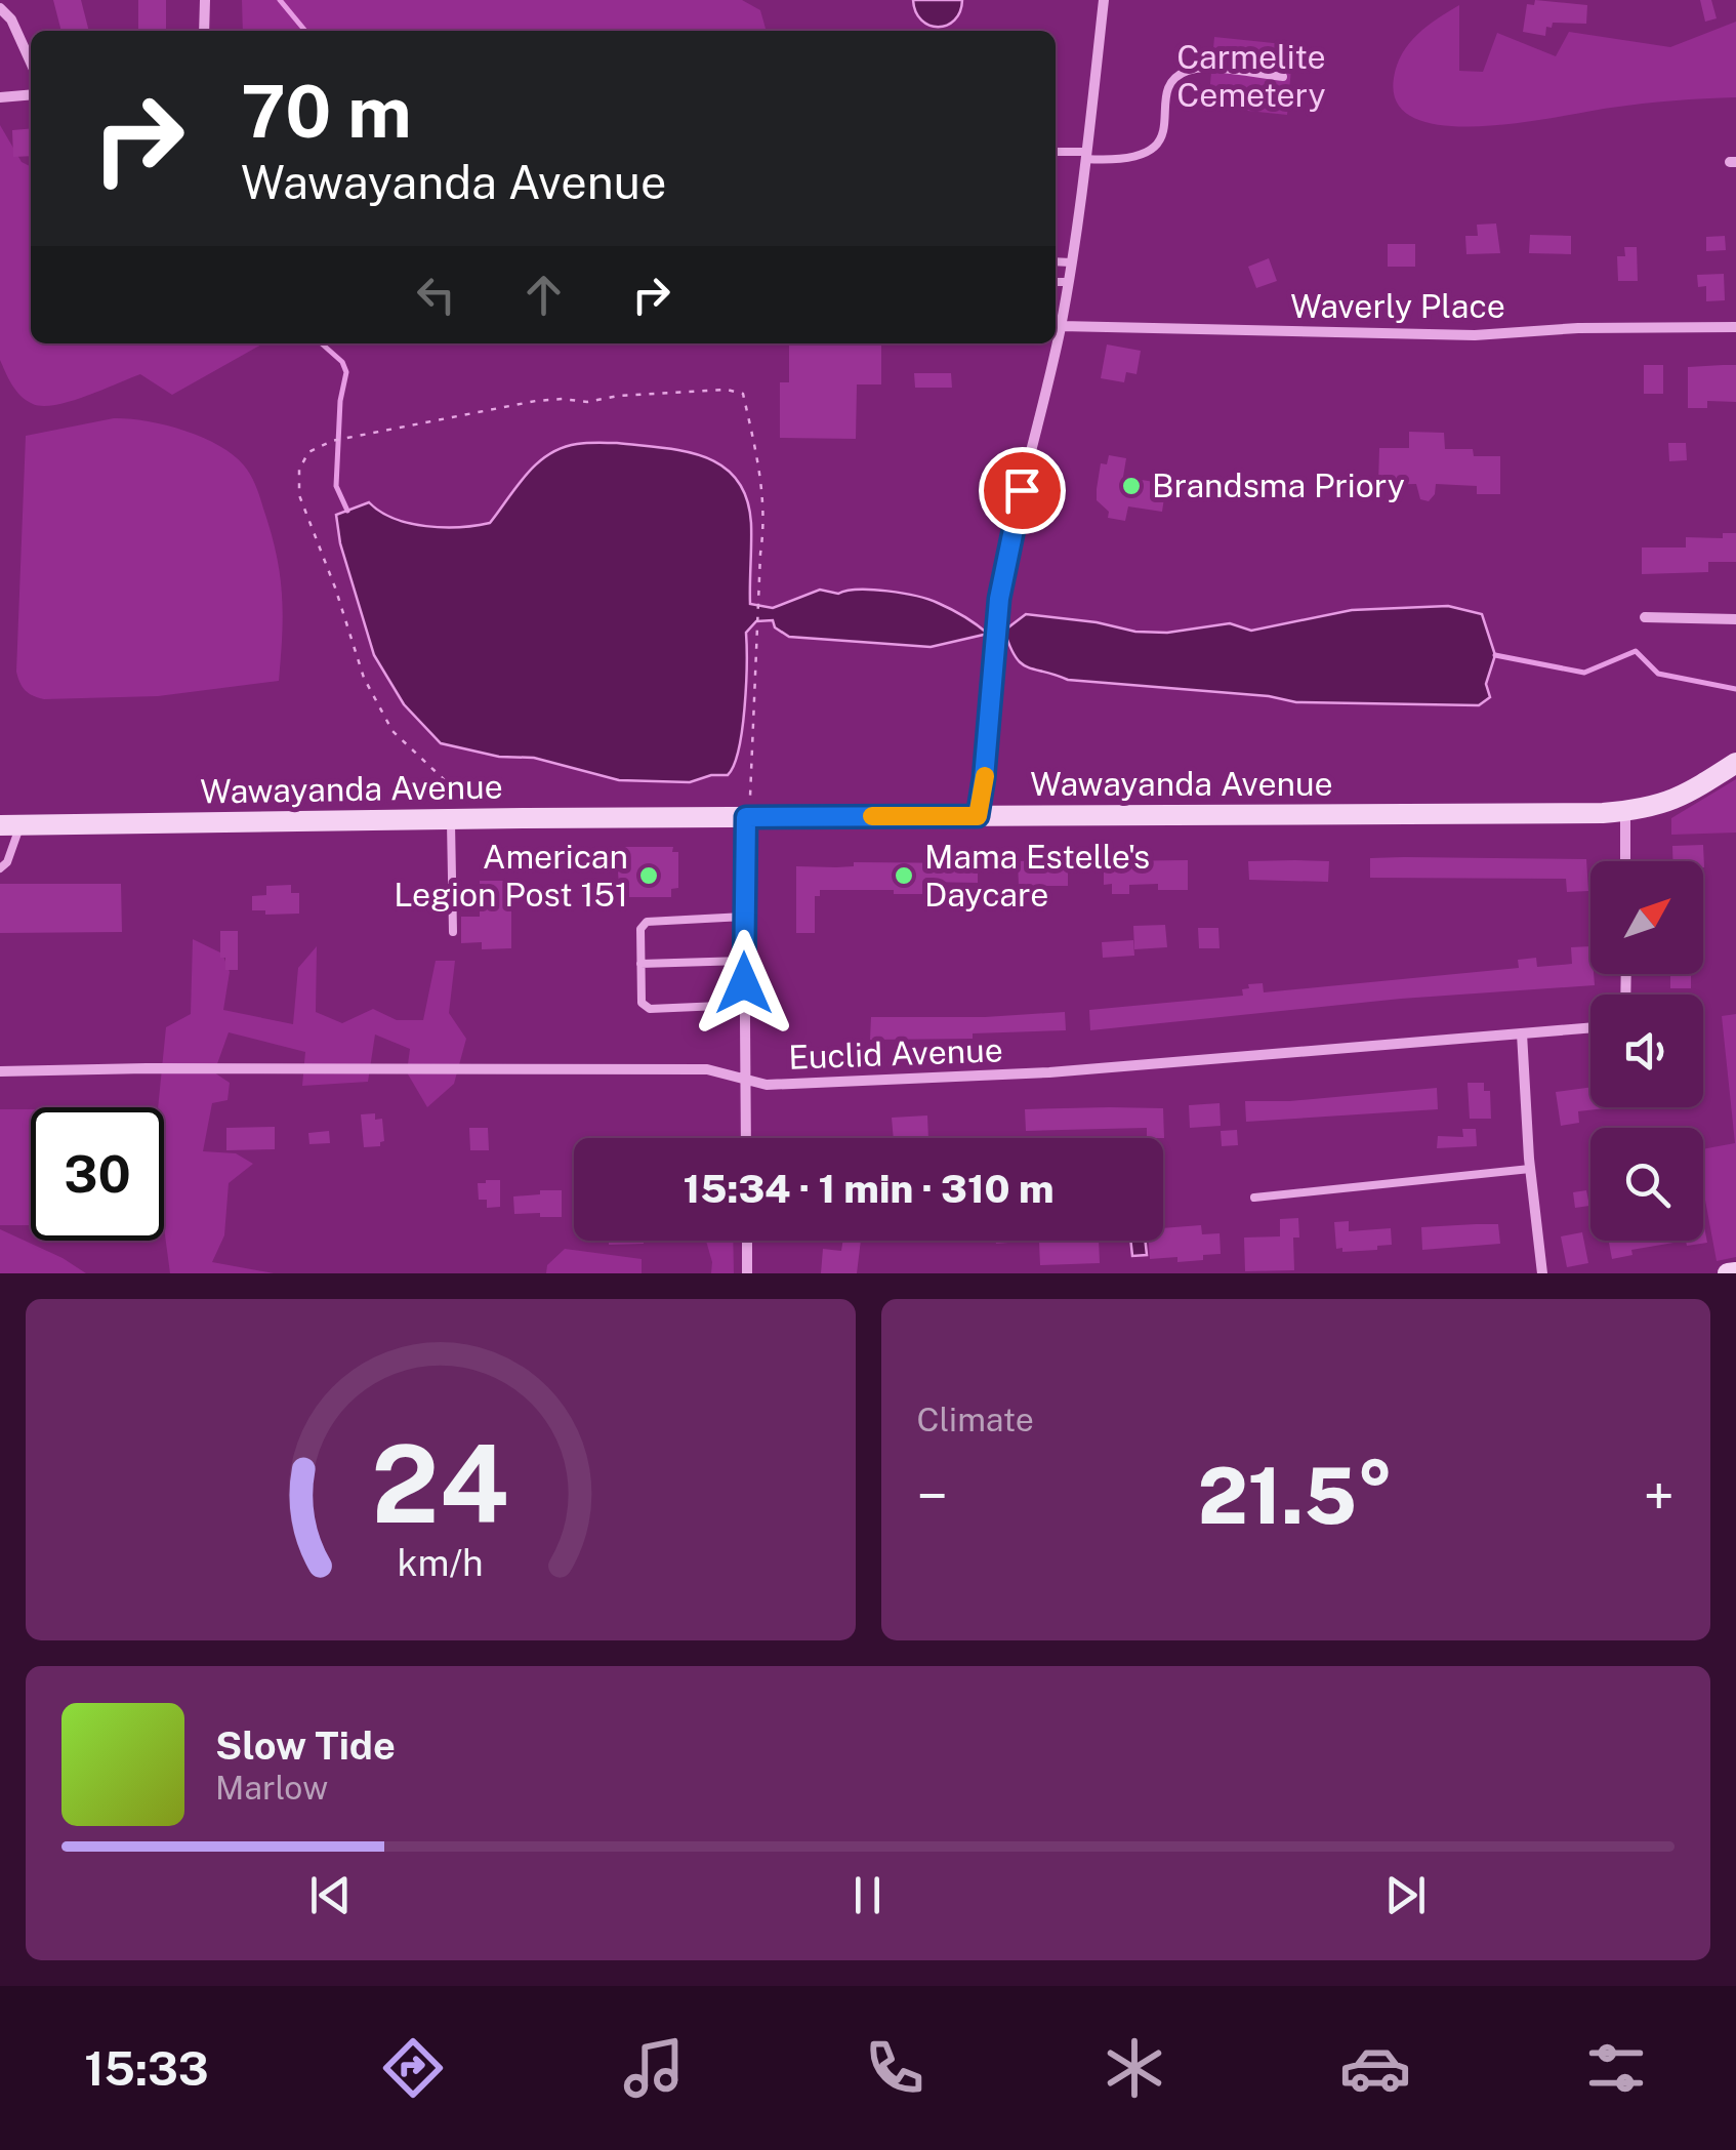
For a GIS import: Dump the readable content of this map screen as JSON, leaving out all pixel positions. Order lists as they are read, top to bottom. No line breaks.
{"streets":{"street":["Waverly Place","Wawayanda Avenue","Euclid Avenue"]},"parks":["Carmelite Cemetery"],"places":["Brandsma Priory","American Legion Post 151","Mama Estelle's Daycare"],"north":"top right","page":{"turn":["70 m","Wawayanda Avenue"],"limit":"30","trip":"15:34 · 1 min · 310 m","tile":"Climate","heat":["−","21.5°","+"],"song":["Slow Tide","Marlow"],"tabs":"15:33","gauge":["24","km/h"]}}
